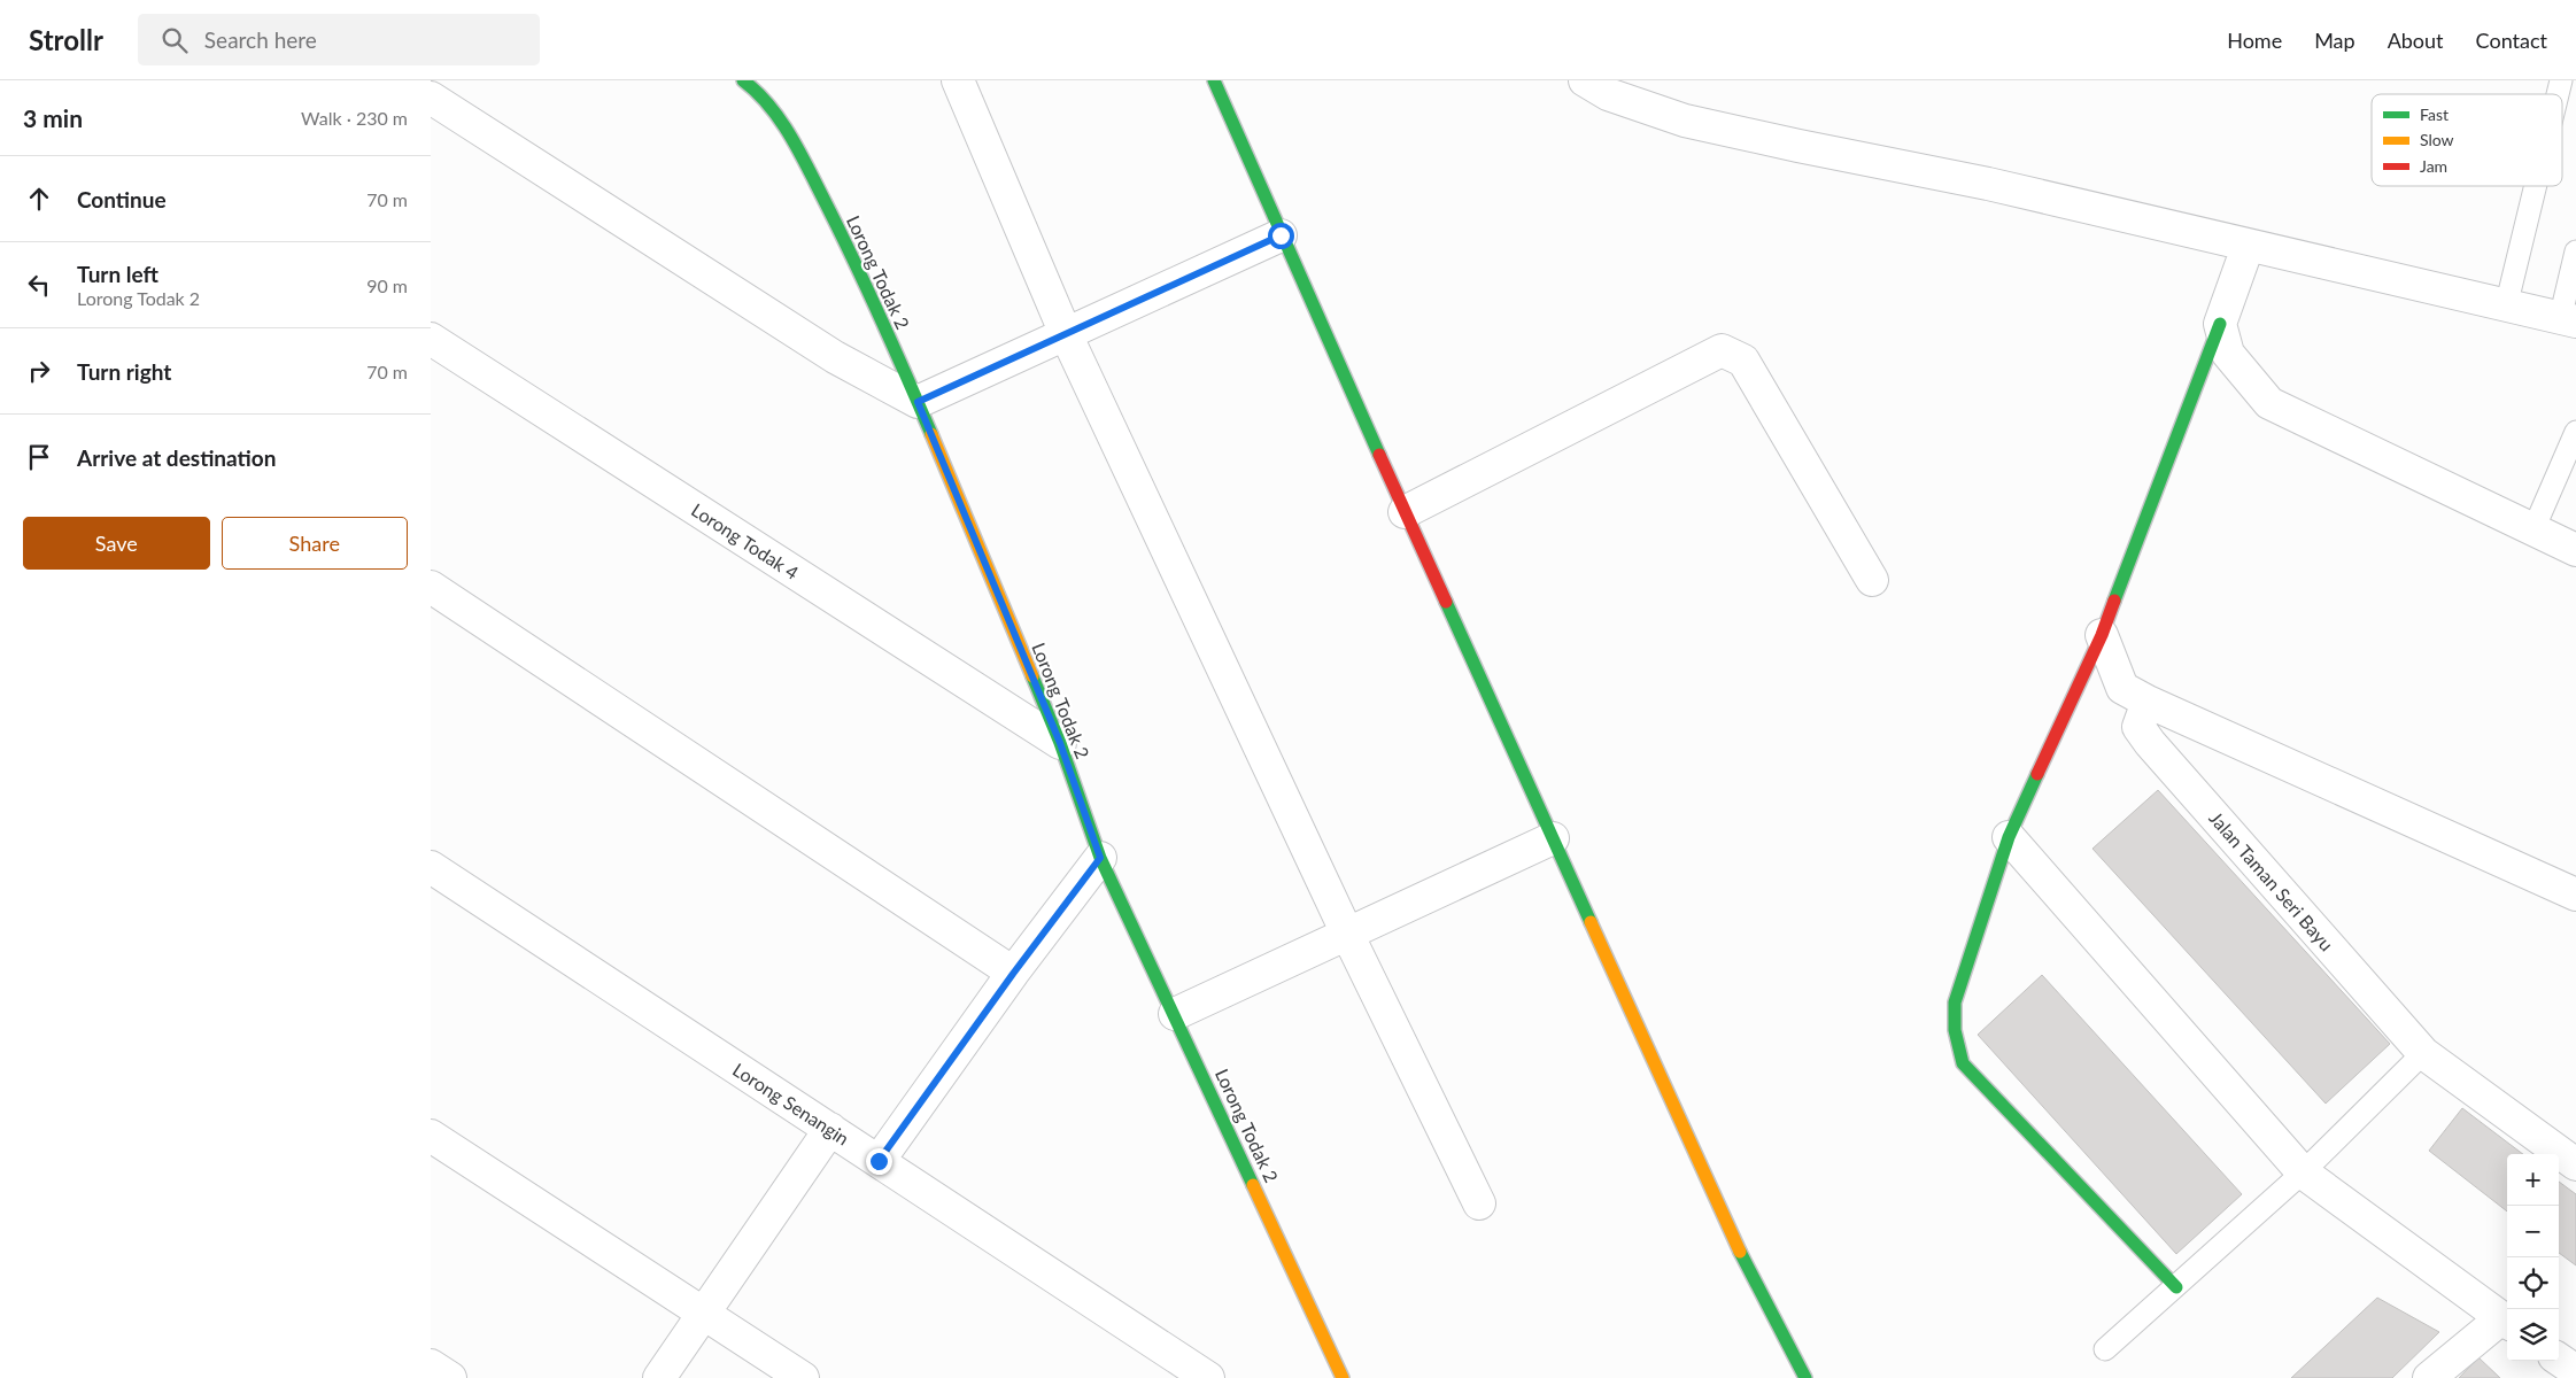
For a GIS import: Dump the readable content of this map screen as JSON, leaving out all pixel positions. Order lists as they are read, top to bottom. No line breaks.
{"streets":{"street":["Lorong Todak 2","Lorong Todak 4","Jalan Taman Seri Bayu","Lorong Senangin"]},"crossings":[["Lorong Todak 2","Lorong Todak 4"]],"legend":["Fast","Slow","Jam"],"page":{"header":"Strollr","search":"Search here","nav":["Home","Map","About","Contact"],"heading":["3 min","Walk · 230 m"],"list":[["Continue","70 m"],["Turn left","Lorong Todak 2","90 m"],["Turn right","70 m"],"Arrive at destination"],"buttons":["Save","Share"],"map_buttons":["+","−"]}}
